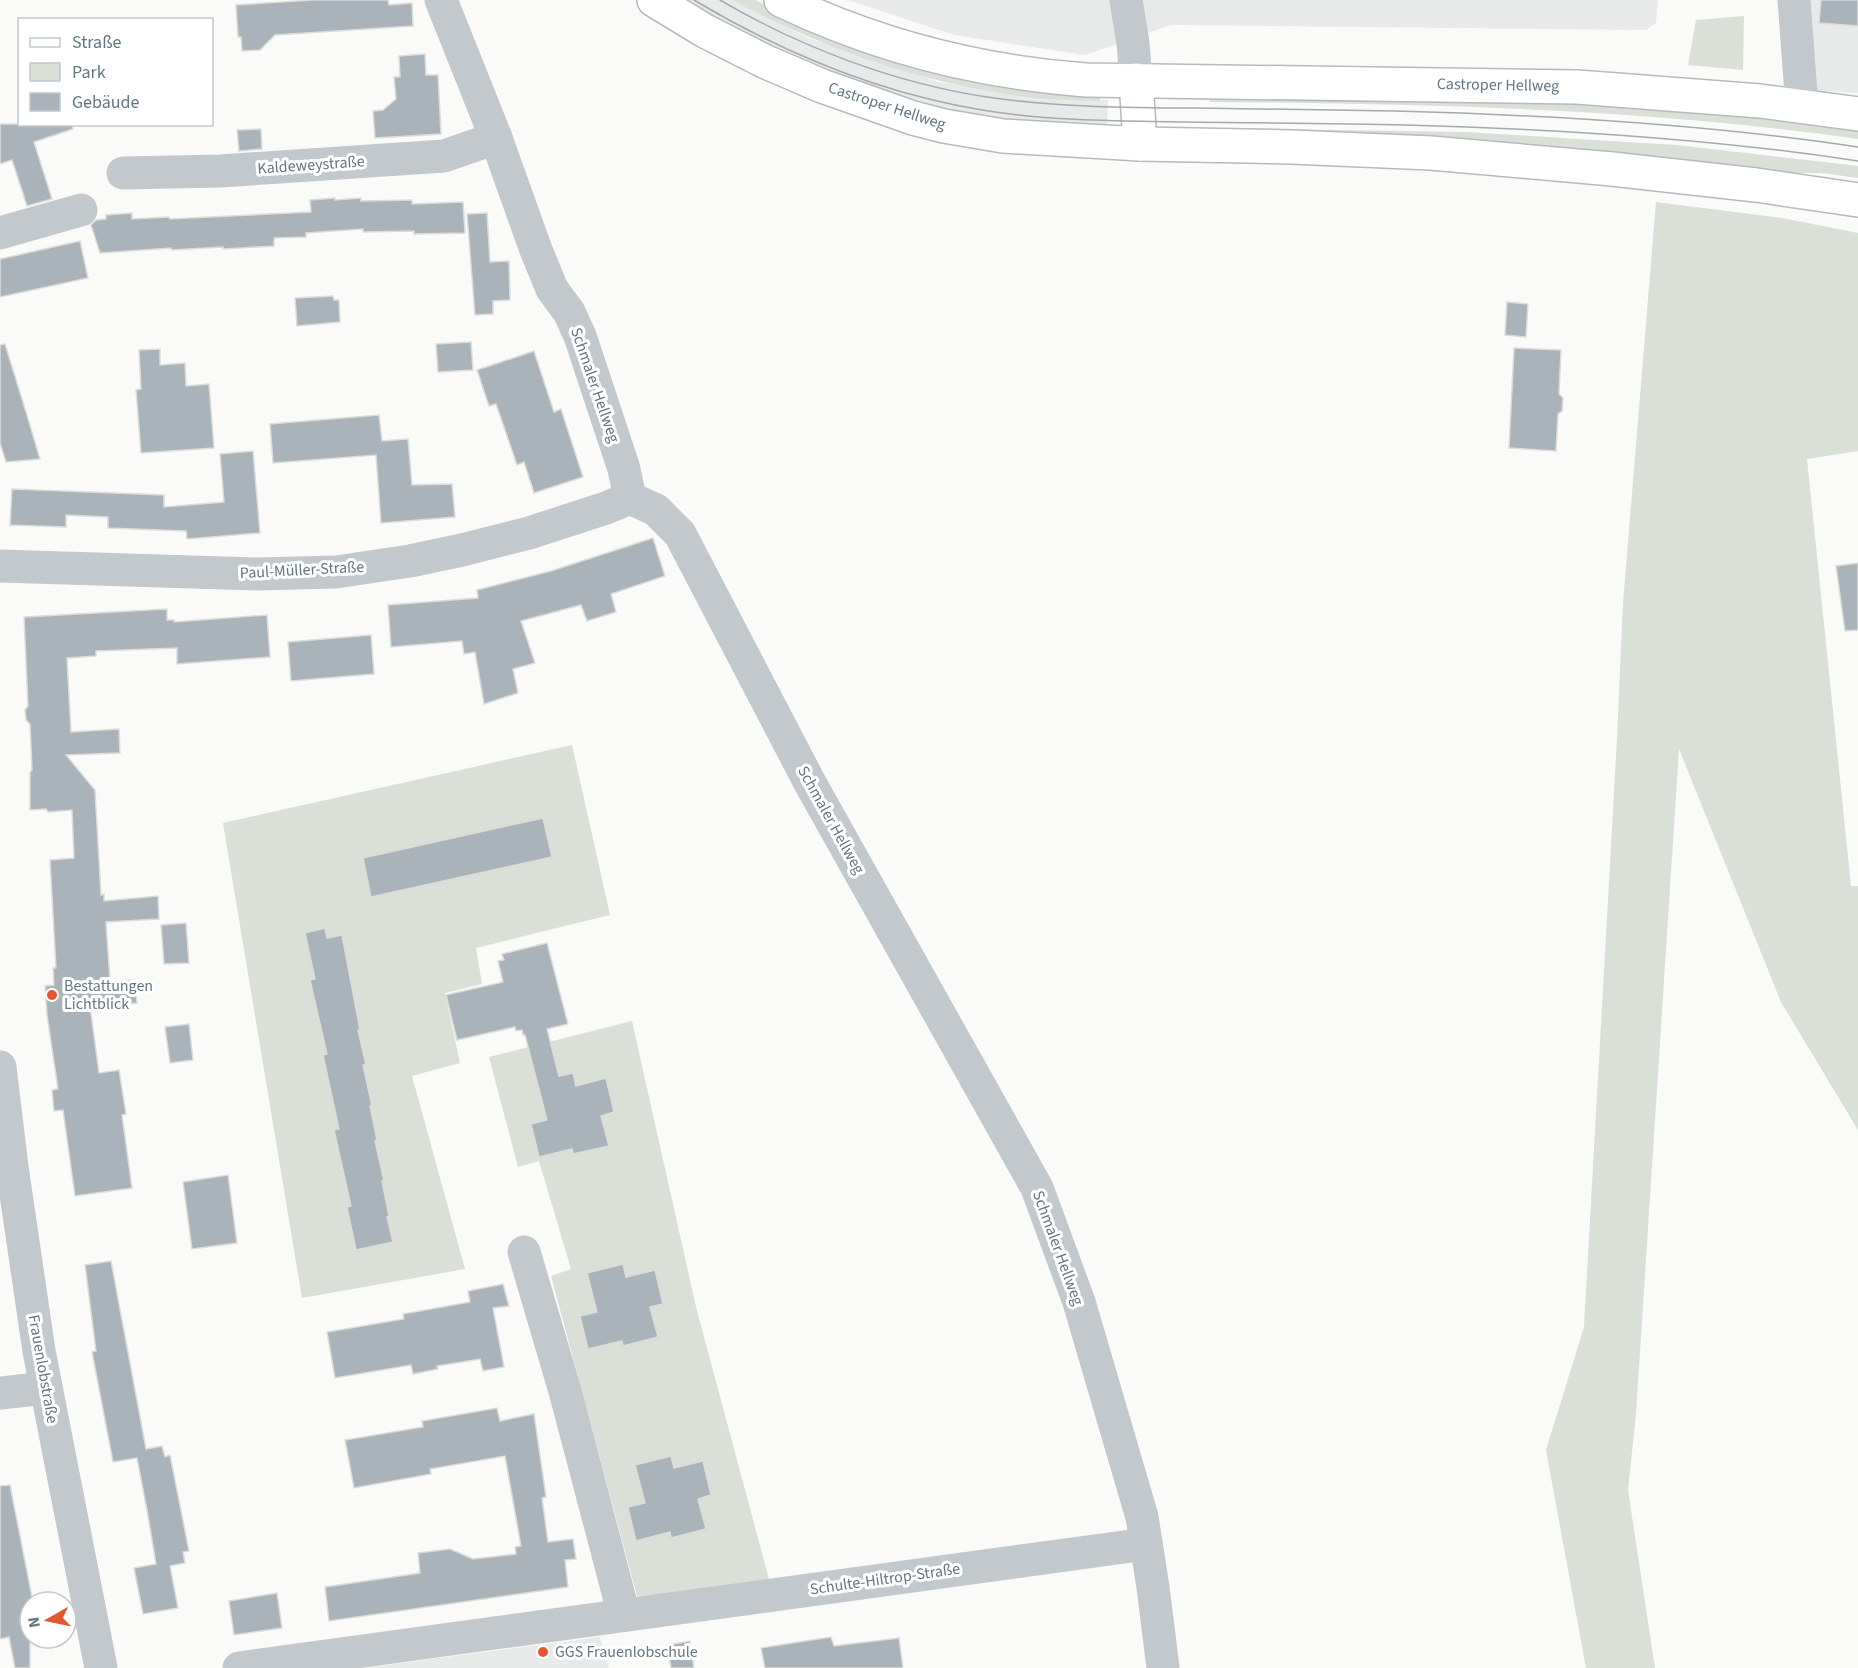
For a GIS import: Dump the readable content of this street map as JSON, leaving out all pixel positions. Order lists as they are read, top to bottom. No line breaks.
{"streets":{"main road":["Castroper Hellweg"],"street":["Kaldeweystraße","Schmaler Hellweg","Paul-Müller-Straße","Frauenlobstraße","Schulte-Hiltrop-Straße"]},"crossings":[["Kaldeweystraße","Schmaler Hellweg"],["Schmaler Hellweg","Paul-Müller-Straße"],["Schmaler Hellweg","Schulte-Hiltrop-Straße"]],"places":["Bestattungen Lichtblick","GGS Frauenlobschule"],"legend":["Straße","Park","Gebäude"],"north":"left"}
